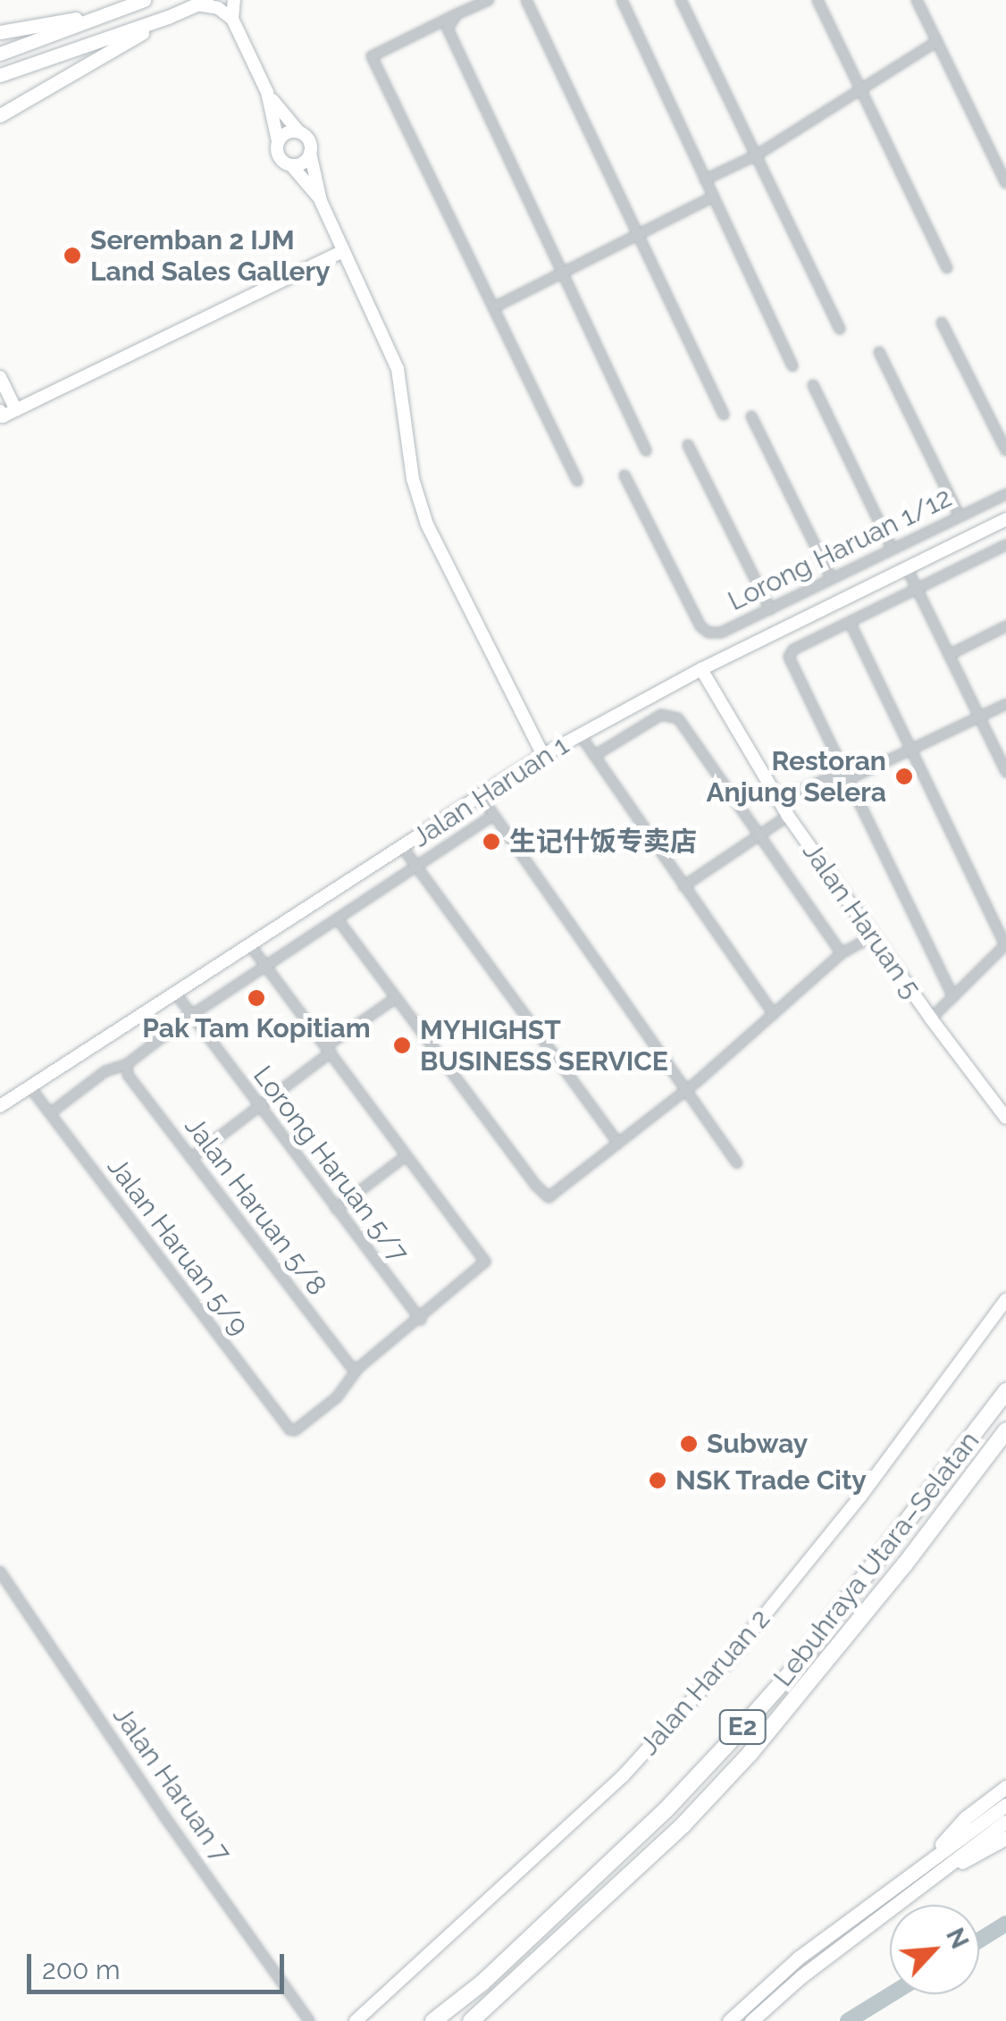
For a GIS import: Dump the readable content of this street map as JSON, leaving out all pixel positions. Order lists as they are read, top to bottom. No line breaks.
{"streets":{"highway":["Lebuhraya Utara–Selatan","E2"],"main road":["Jalan Haruan 1","Jalan Haruan 5","Jalan Haruan 2"],"street":["Lorong Haruan 1/12","Lorong Haruan 5/7","Jalan Haruan 5/8","Jalan Haruan 5/9","Jalan Haruan 7"]},"crossings":[["Jalan Haruan 1","Jalan Haruan 5"],["Jalan Haruan 1","Lorong Haruan 5/7"],["Jalan Haruan 1","Jalan Haruan 5/9"],["Jalan Haruan 5/8","Jalan Haruan 5/9"]],"places":["Seremban 2 IJM Land Sales Gallery","Restoran Anjung Selera","生记什饭专卖店","Pak Tam Kopitiam","MYHIGHST BUSINESS SERVICE","Subway","NSK Trade City"],"scale_bar":"200 m","north":"top right"}
